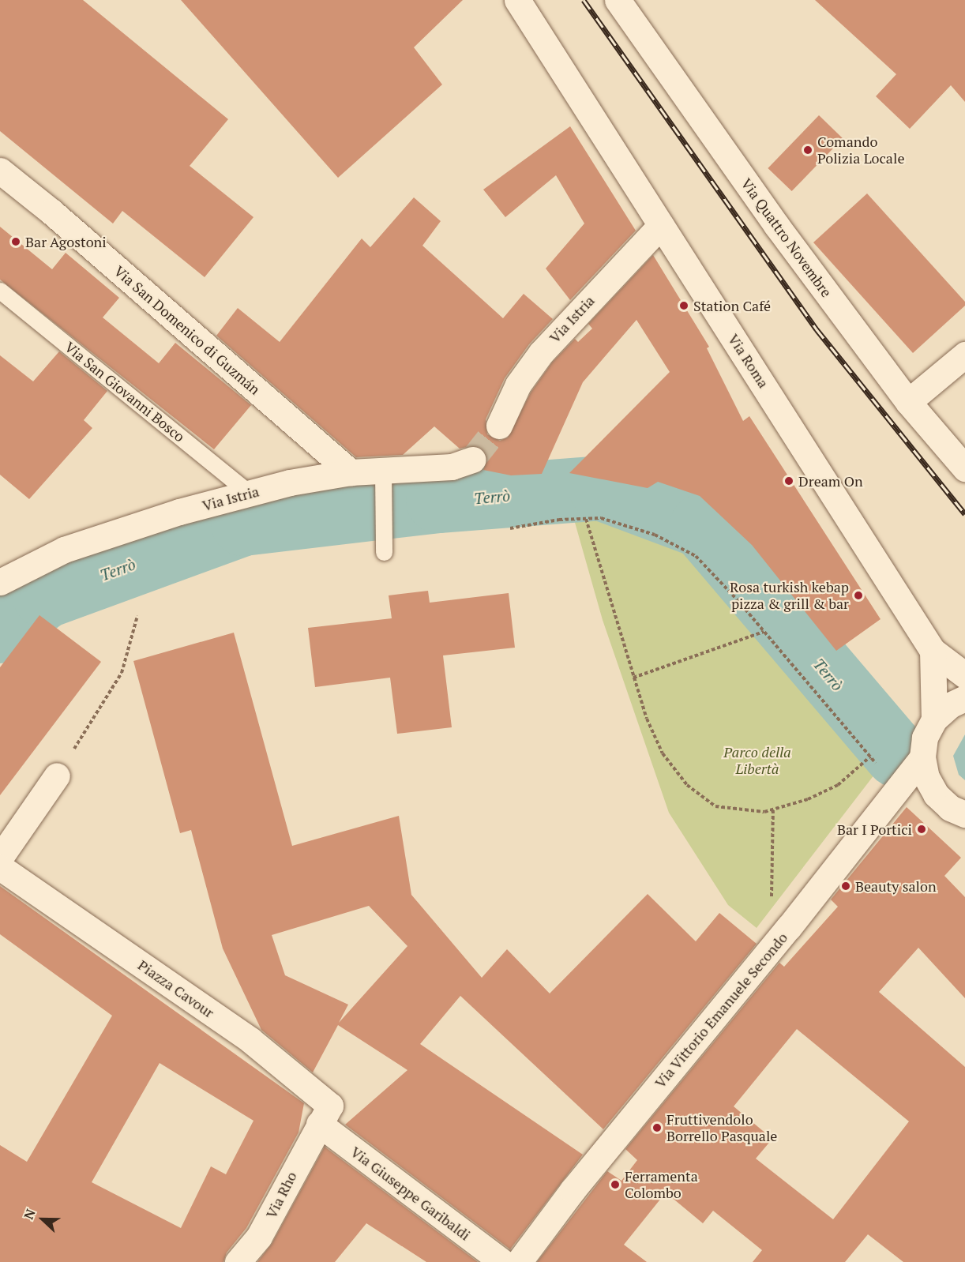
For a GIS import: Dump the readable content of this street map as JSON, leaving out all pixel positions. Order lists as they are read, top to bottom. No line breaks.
{"streets":{"street":["Via Quattro Novembre","Via Istria","Via San Domenico di Guzmán","Via Roma","Piazza Cavour","Via Vittorio Emanuele Secondo","Via Giuseppe Garibaldi","Via Rho"],"lane":["Via San Giovanni Bosco"]},"crossings":[["Via Istria","Via San Domenico di Guzmán"],["Via Istria","Via Roma"],["Via Istria","Via San Giovanni Bosco"],["Piazza Cavour","Via Giuseppe Garibaldi"],["Piazza Cavour","Via Rho"],["Via Giuseppe Garibaldi","Via Rho"]],"water":["Terrò"],"parks":["Parco della Libertà"],"places":["Comando Polizia Locale","Bar Agostoni","Station Café","Dream On","Rosa turkish kebap pizza & grill & bar","Bar I Portici","Beauty salon","Fruttivendolo Borrello Pasquale","Ferramenta Colombo"],"north":"left"}
